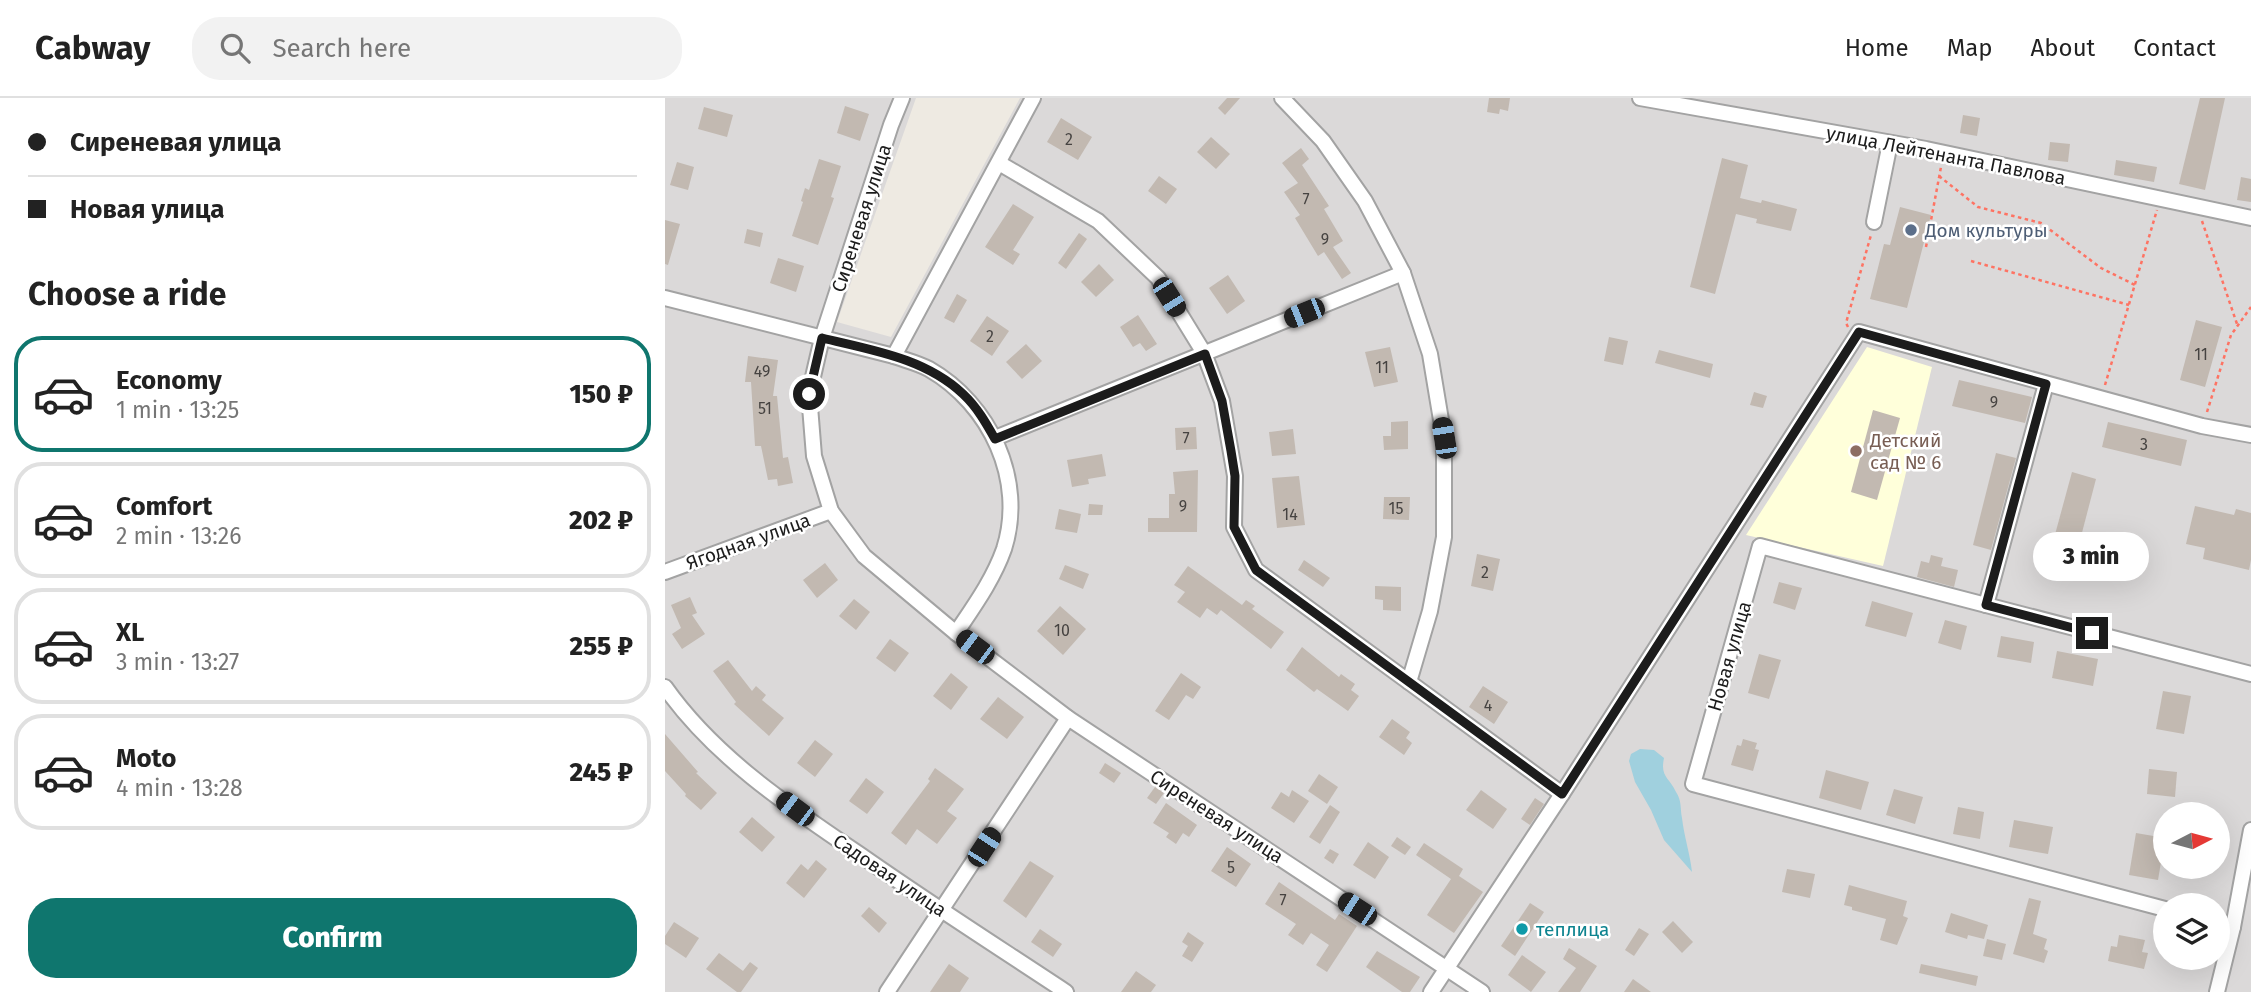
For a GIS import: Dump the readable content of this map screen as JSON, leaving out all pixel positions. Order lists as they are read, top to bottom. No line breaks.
{"streets":{"street":["улица Лейтенанта Павлова","Сиреневая улица","Ягодная улица","Новая улица","Садовая улица"]},"crossings":[["Сиреневая улица","Ягодная улица"]],"places":["Дом культуры","Детский сад № 6","теплица"],"house_numbers":["2","7","9","2","11","11","49","9","51","7","3","9","15","14","2","10","4","5","7"],"north":"right","page":{"header":"Cabway","search":"Search here","nav":["Home","Map","About","Contact"],"banner":["Сиреневая улица","Новая улица"],"heading":"Choose a ride","list":[{"name":"Economy","note":"1 min · 13:25","value":"150 ₽"},{"name":"Comfort","note":"2 min · 13:26","value":"202 ₽"},{"name":"XL","note":"3 min · 13:27","value":"255 ₽"},{"name":"Moto","note":"4 min · 13:28","value":"245 ₽"}],"bubble":"3 min","buttons":"Confirm"}}
